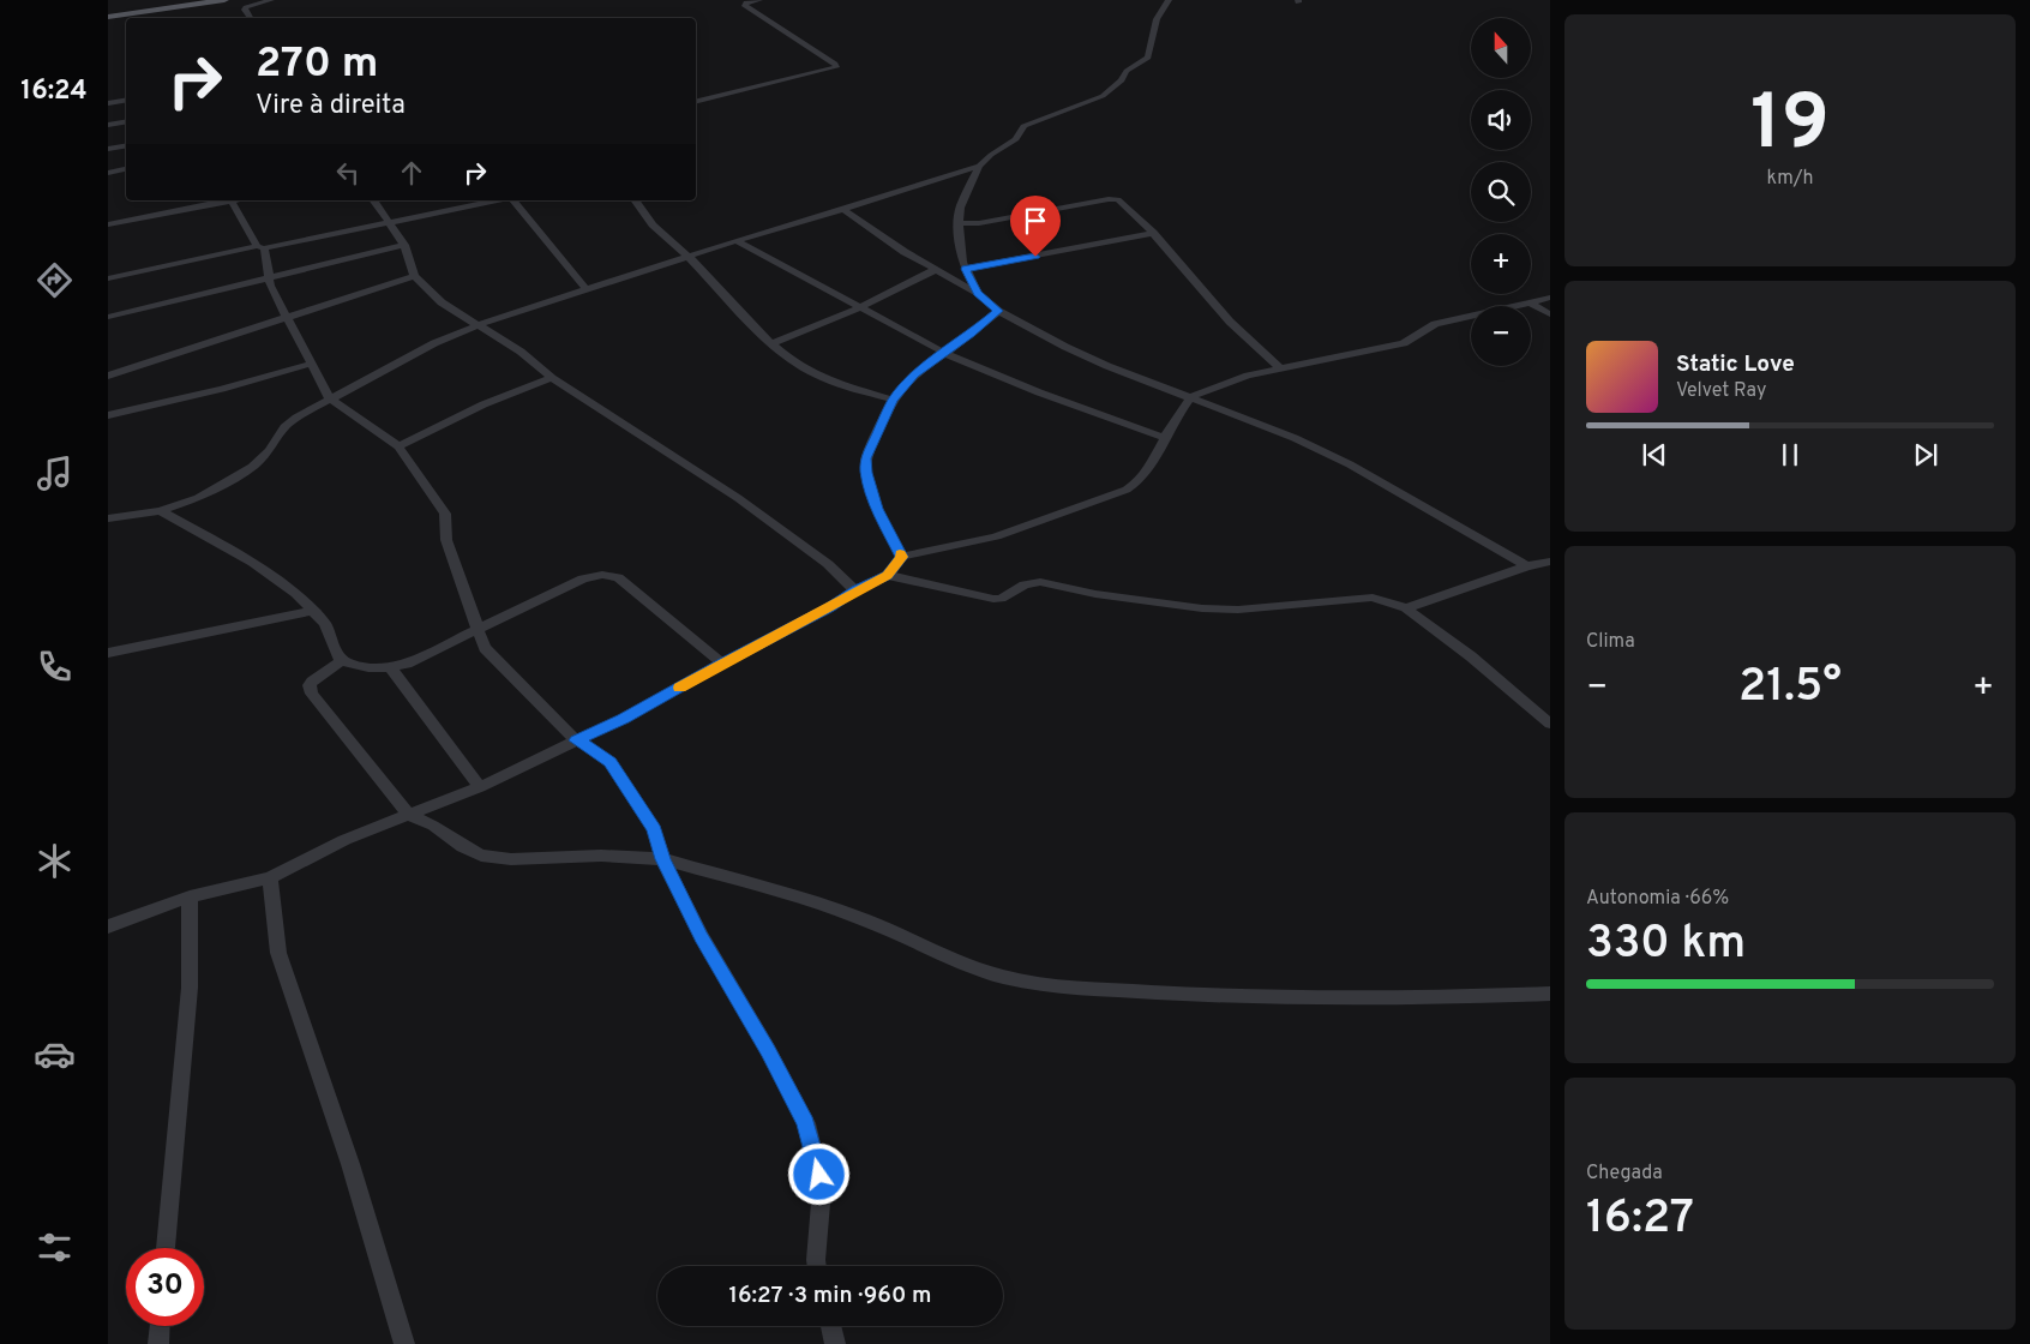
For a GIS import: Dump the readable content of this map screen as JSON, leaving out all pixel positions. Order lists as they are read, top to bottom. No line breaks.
{"north":"top","page":{"tabs":"16:24","tile":[["19","km/h"],"Clima",["Autonomia · 66%","330 km"],["Chegada","16:27"]],"map_buttons":["+","−"],"turn":["270 m","Vire à direita"],"song":["Static Love","Velvet Ray"],"heat":["−","21.5°","+"],"limit":"30","trip":"16:27 · 3 min · 960 m"}}
